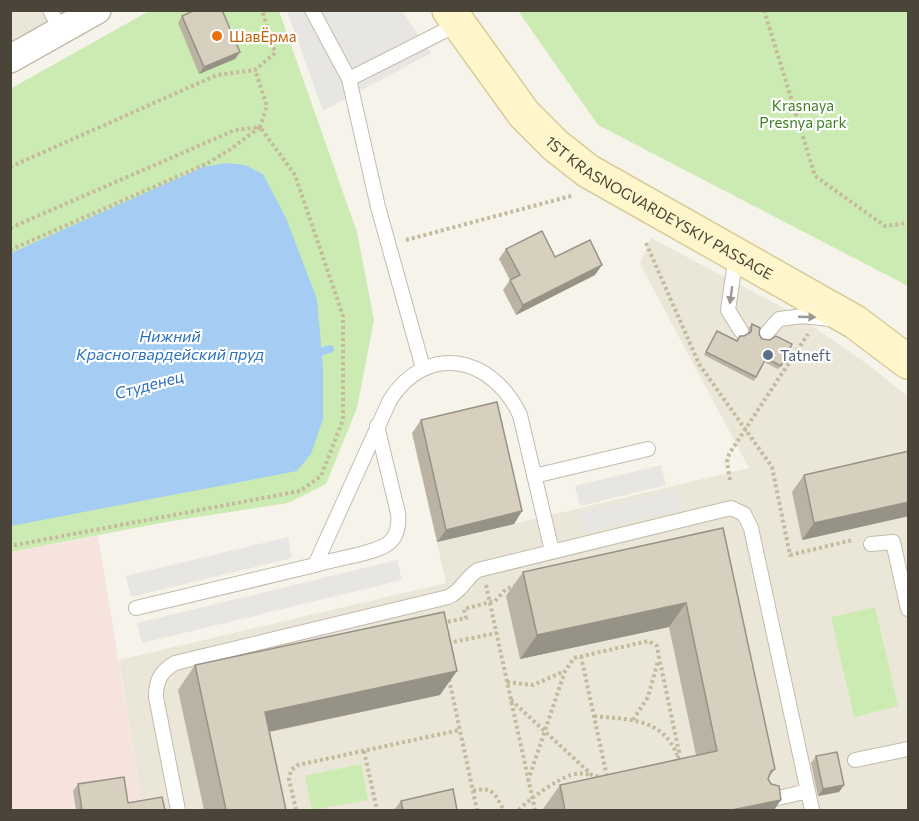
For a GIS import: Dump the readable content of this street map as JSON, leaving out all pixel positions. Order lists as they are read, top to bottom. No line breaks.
{"streets":{"street":["1ST KRASNOGVARDEYSKIY PASSAGE"]},"water":["Нижний Красногвардейский пруд","Студенец"],"parks":["Krasnaya Presnya park"],"places":["ШавЁрма","Tatneft"]}
